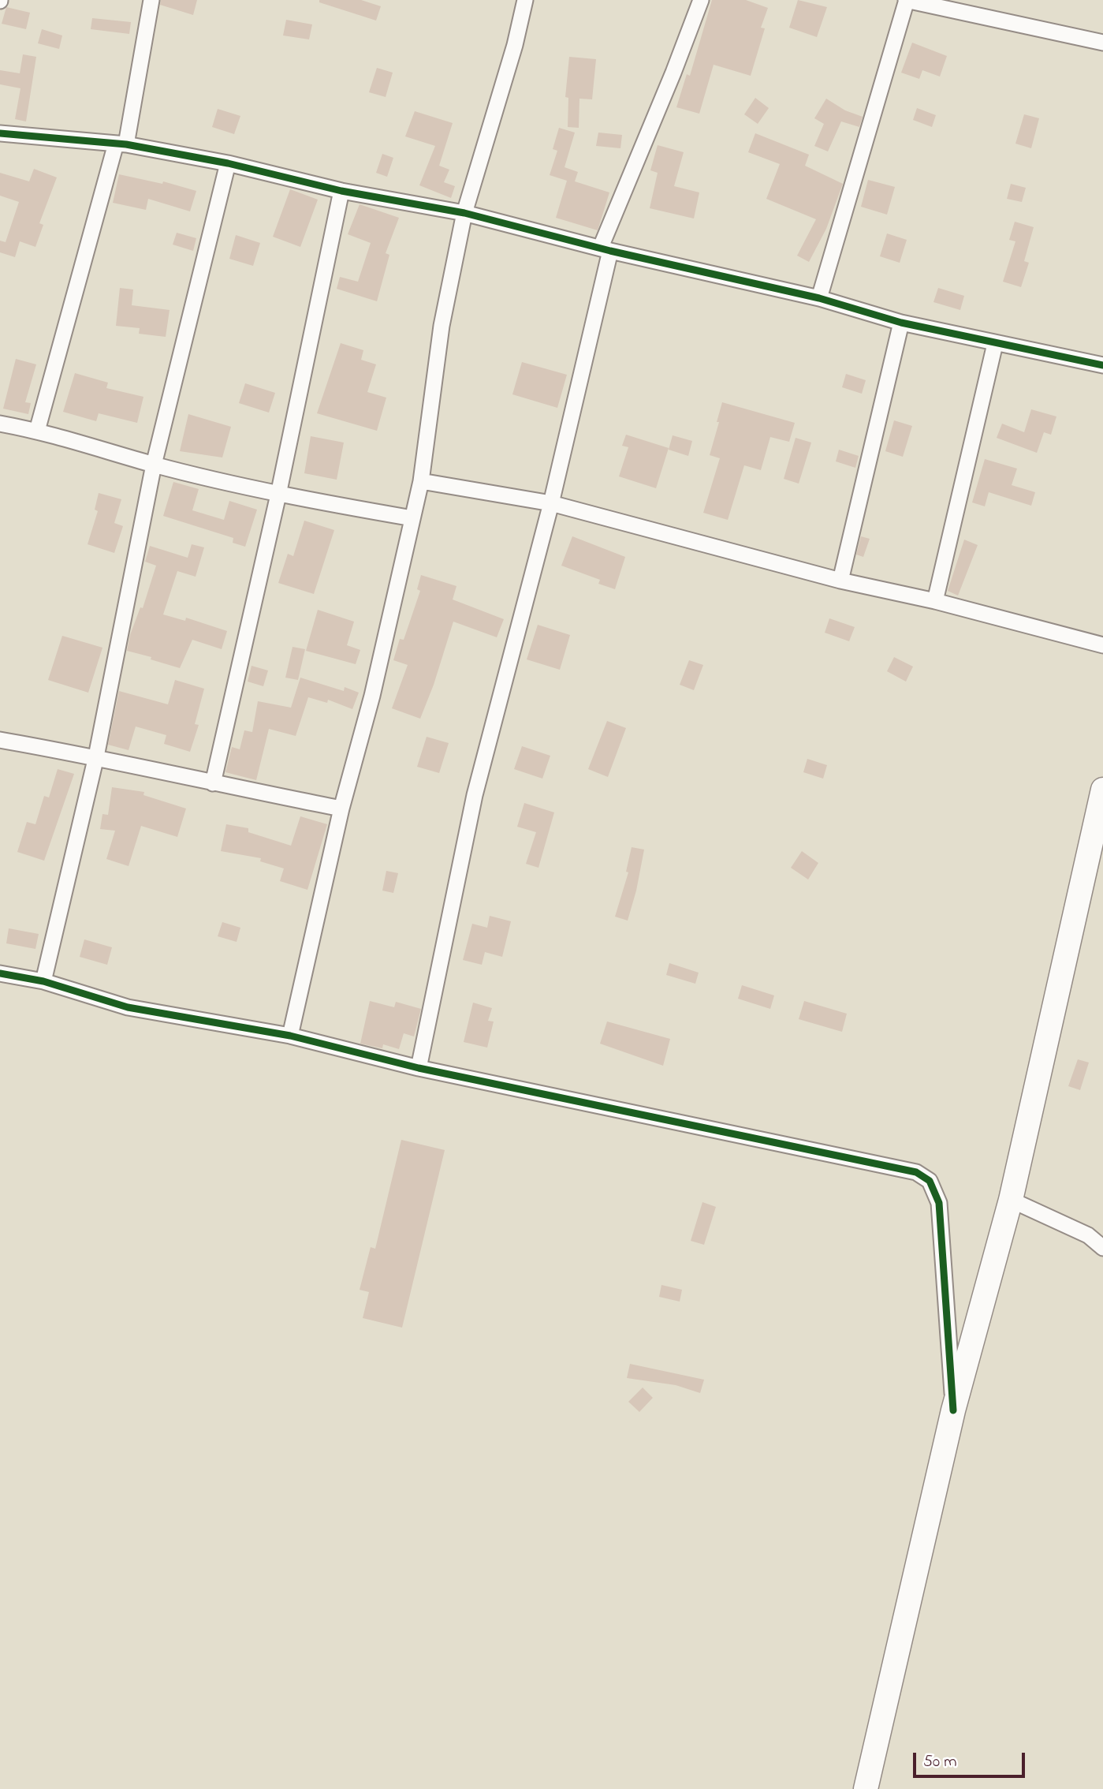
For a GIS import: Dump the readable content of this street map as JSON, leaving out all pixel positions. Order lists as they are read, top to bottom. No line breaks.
{"scale_bar":"50 m"}
